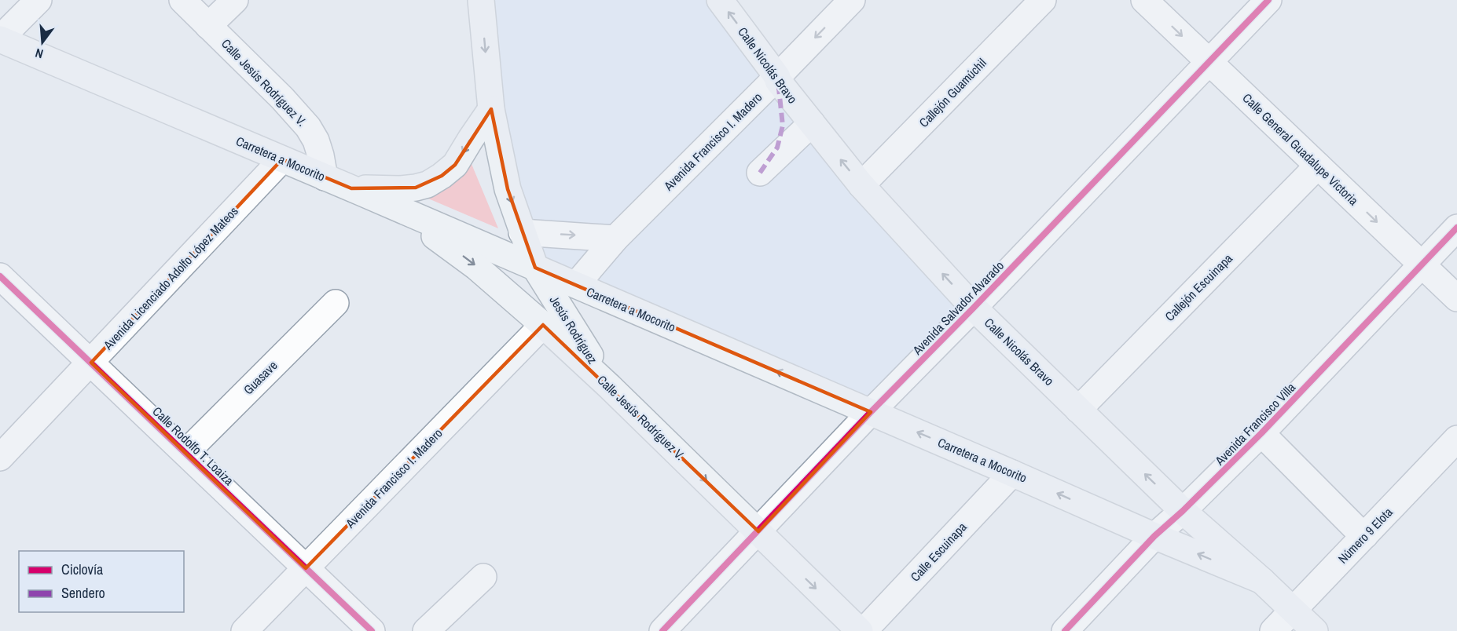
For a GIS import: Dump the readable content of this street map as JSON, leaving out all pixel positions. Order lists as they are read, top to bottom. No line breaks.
{"streets":{"main road":["Calle Nicolás Bravo","Calle Jesús Rodríguez V.","Carretera a Mocorito","Jesús Rodríguez"],"street":["Callejón Guamúchil","Avenida Francisco I. Madero","Calle General Guadalupe Victoria","Avenida Licenciado Adolfo López Mateos","Callejón Escuinapa","Avenida Salvador Alvarado","Guasave","Avenida Francisco Villa","Calle Rodolfo T. Loaiza","Número 9 Elota","Calle Escuinapa"]},"crossings":[["Calle Nicolás Bravo","Callejón Guamúchil"],["Calle Nicolás Bravo","Avenida Francisco I. Madero"],["Calle Nicolás Bravo","Carretera a Mocorito"],["Calle Nicolás Bravo","Callejón Escuinapa"],["Calle Nicolás Bravo","Avenida Salvador Alvarado"],["Calle Nicolás Bravo","Avenida Francisco Villa"],["Calle Nicolás Bravo","Número 9 Elota"],["Calle Jesús Rodríguez V.","Avenida Francisco I. Madero"],["Calle Jesús Rodríguez V.","Carretera a Mocorito"],["Calle Jesús Rodríguez V.","Avenida Salvador Alvarado"],["Calle Jesús Rodríguez V.","Jesús Rodríguez"],["Avenida Francisco I. Madero","Carretera a Mocorito"],["Avenida Francisco I. Madero","Calle Rodolfo T. Loaiza"],["Calle General Guadalupe Victoria","Callejón Escuinapa"],["Calle General Guadalupe Victoria","Avenida Salvador Alvarado"],["Calle General Guadalupe Victoria","Avenida Francisco Villa"],["Carretera a Mocorito","Avenida Licenciado Adolfo López Mateos"],["Carretera a Mocorito","Avenida Salvador Alvarado"],["Carretera a Mocorito","Jesús Rodríguez"],["Carretera a Mocorito","Avenida Francisco Villa"],["Carretera a Mocorito","Calle Escuinapa"],["Avenida Licenciado Adolfo López Mateos","Calle Rodolfo T. Loaiza"],["Guasave","Calle Rodolfo T. Loaiza"]],"one_way":["Calle Nicolás Bravo","Calle Jesús Rodríguez V.","Calle General Guadalupe Victoria","Carretera a Mocorito","Jesús Rodríguez"],"legend":["Ciclovía","Sendero"],"north":"bottom"}
